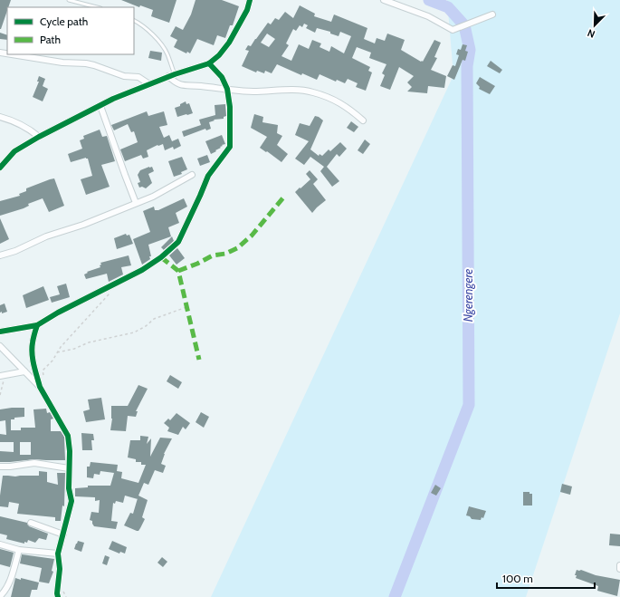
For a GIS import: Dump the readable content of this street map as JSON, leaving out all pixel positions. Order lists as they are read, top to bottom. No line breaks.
{"water":["Ngerengere"],"legend":["Cycle path","Path"],"scale_bar":"100 m","north":"bottom left"}
